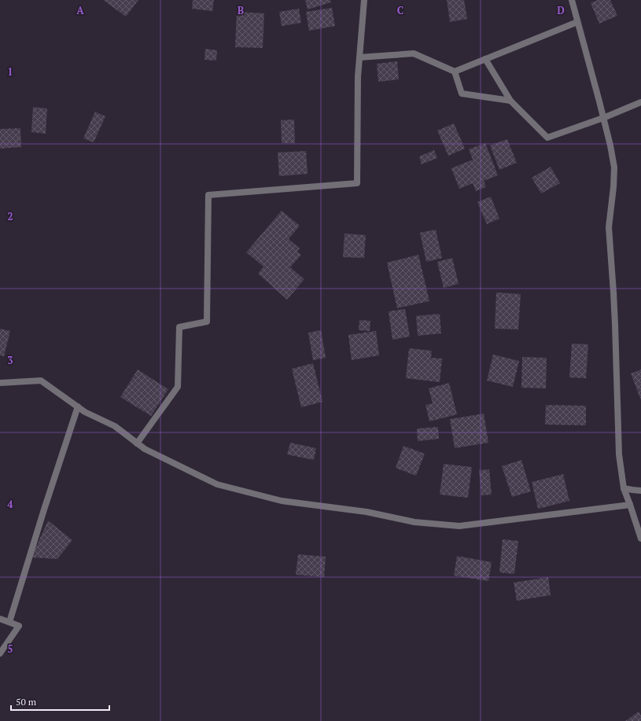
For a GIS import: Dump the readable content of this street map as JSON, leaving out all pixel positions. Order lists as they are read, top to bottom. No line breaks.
{"scale_bar":"50 m","grid":{"columns":["A","B","C","D"],"rows":["1","2","3","4","5"]}}
